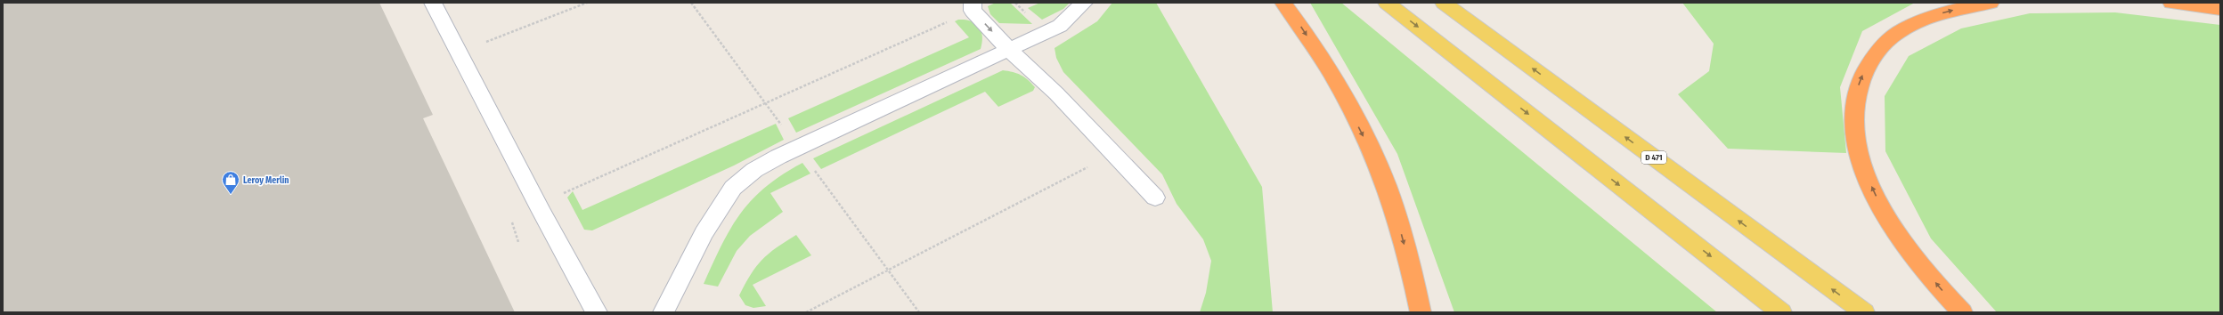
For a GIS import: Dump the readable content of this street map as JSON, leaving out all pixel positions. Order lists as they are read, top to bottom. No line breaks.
{"streets":{"main road":["D 471"]},"places":{"shop":["Leroy Merlin"]}}
